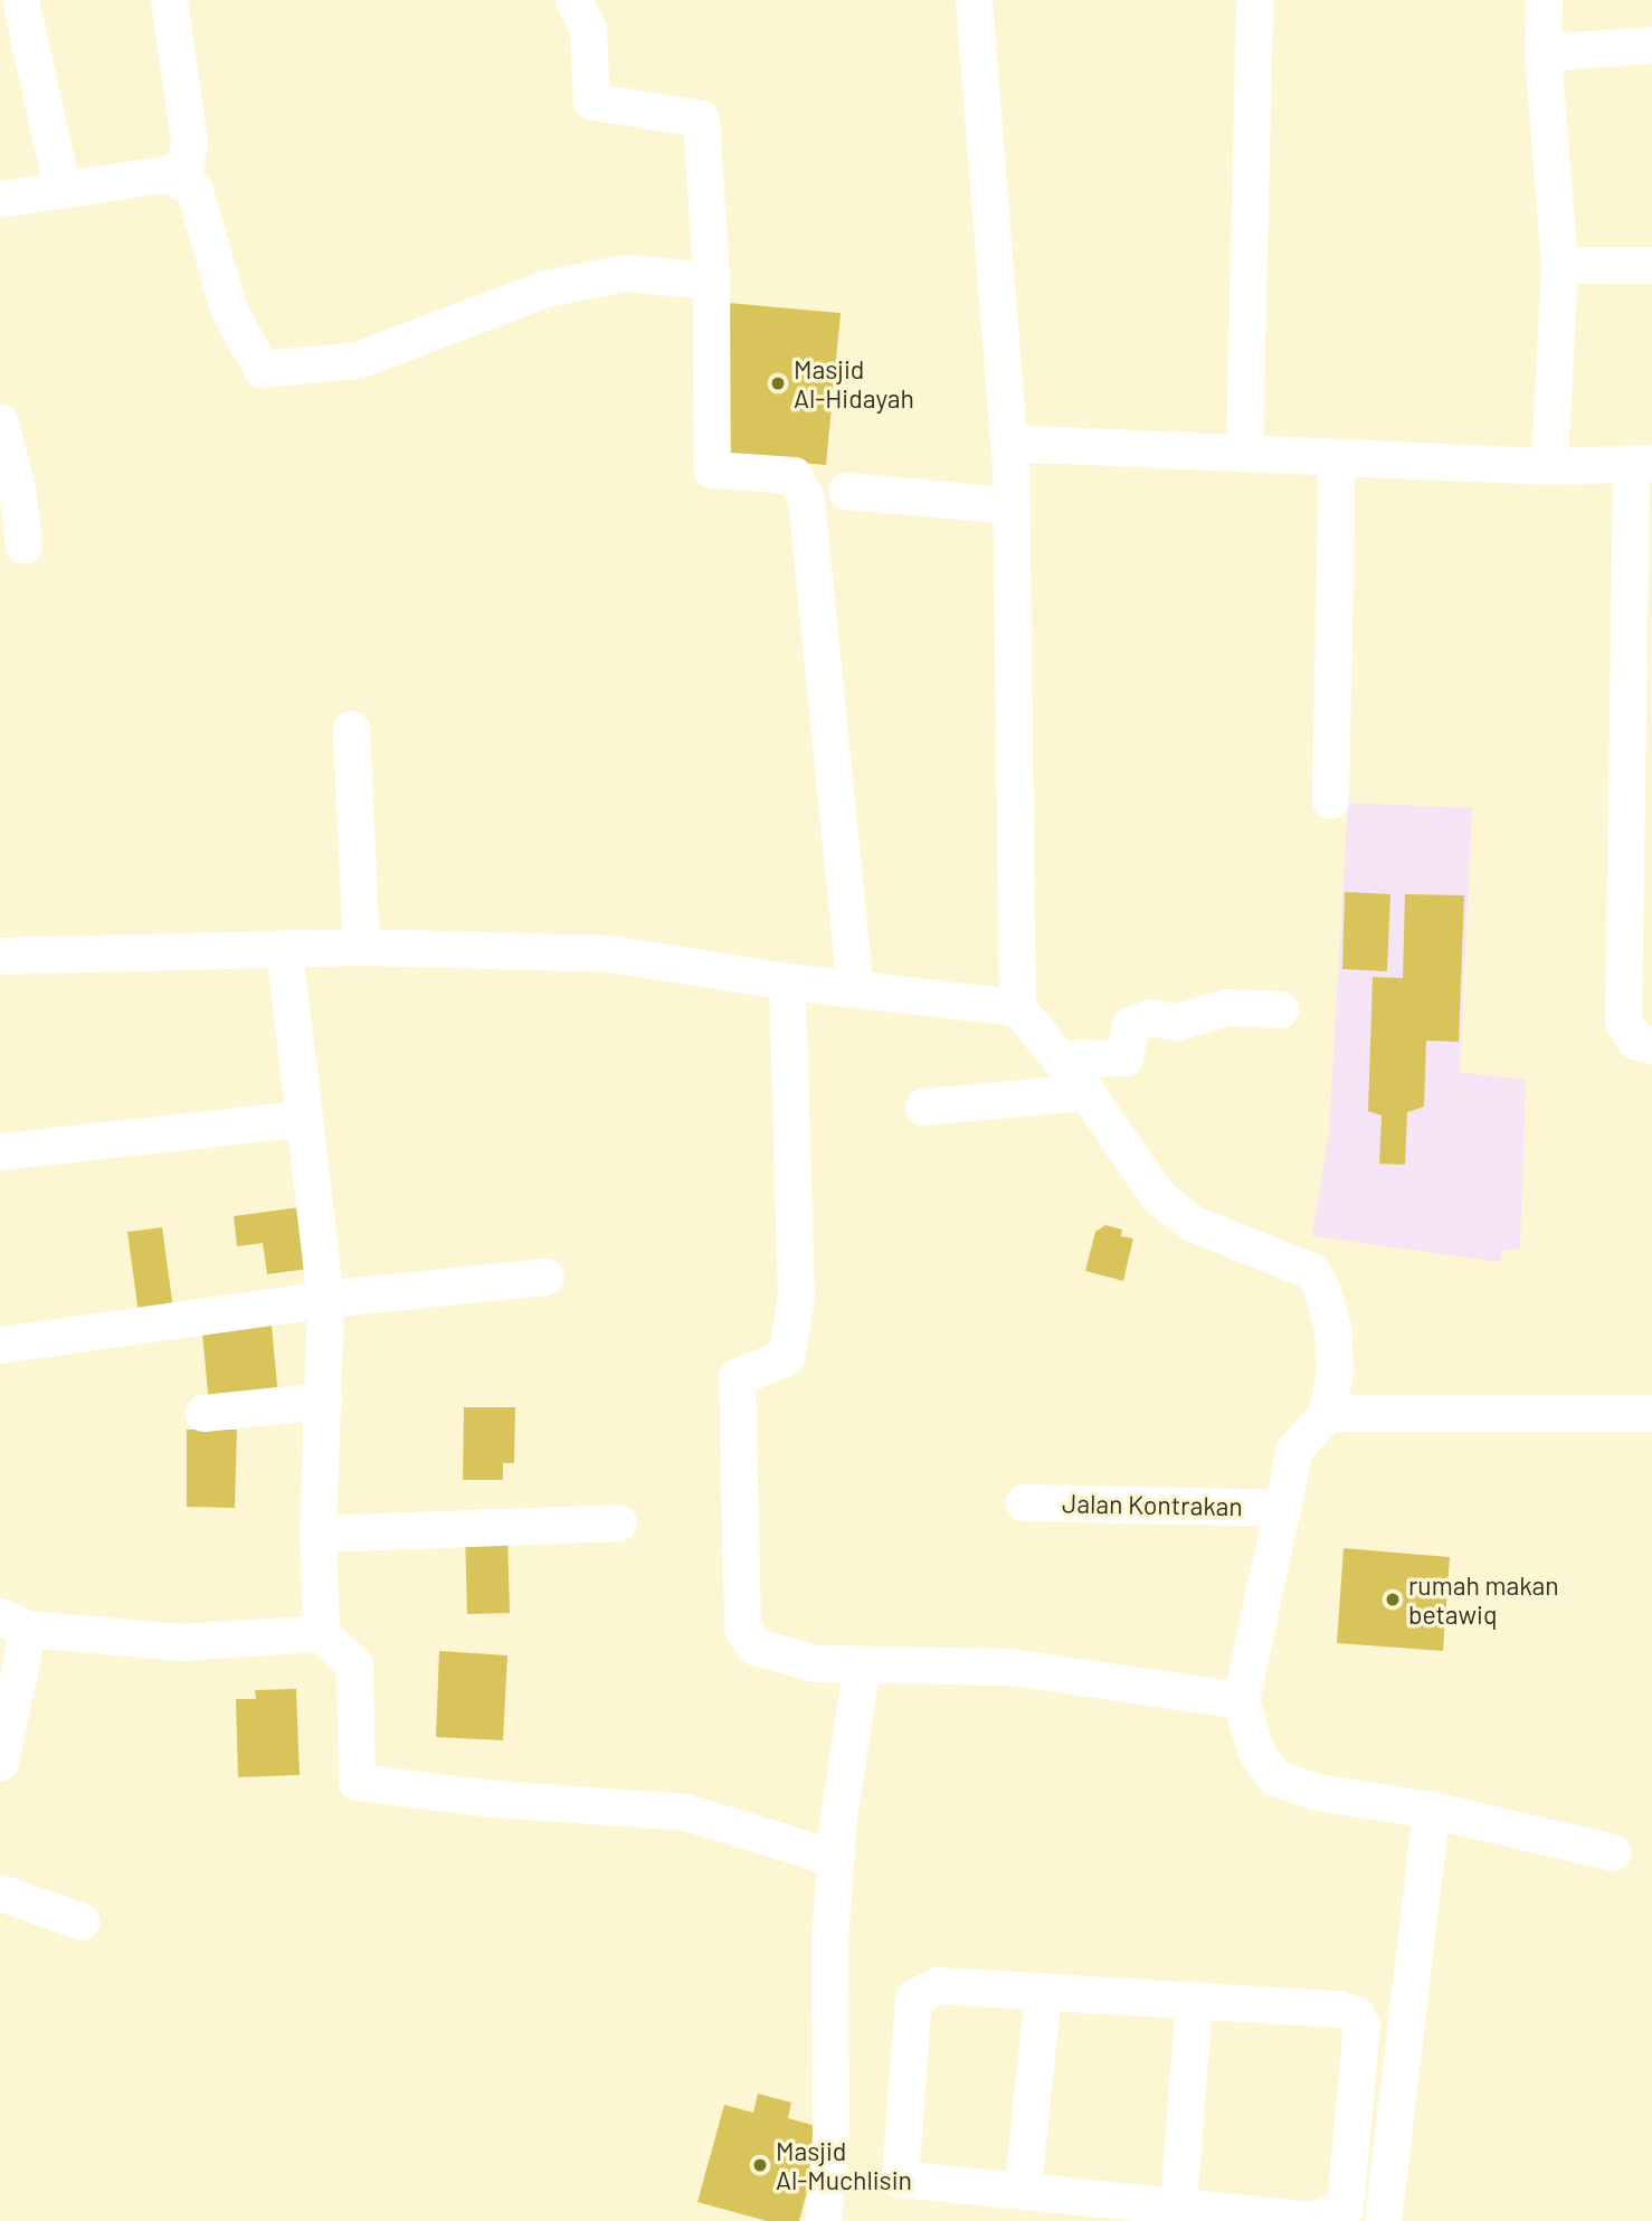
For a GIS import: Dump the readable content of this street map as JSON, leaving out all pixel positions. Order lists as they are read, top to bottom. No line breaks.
{"streets":{"street":["Jalan Kontrakan"]},"places":["Masjid Al-Hidayah","rumah makan betawiq","Masjid Al-Muchlisin"]}
